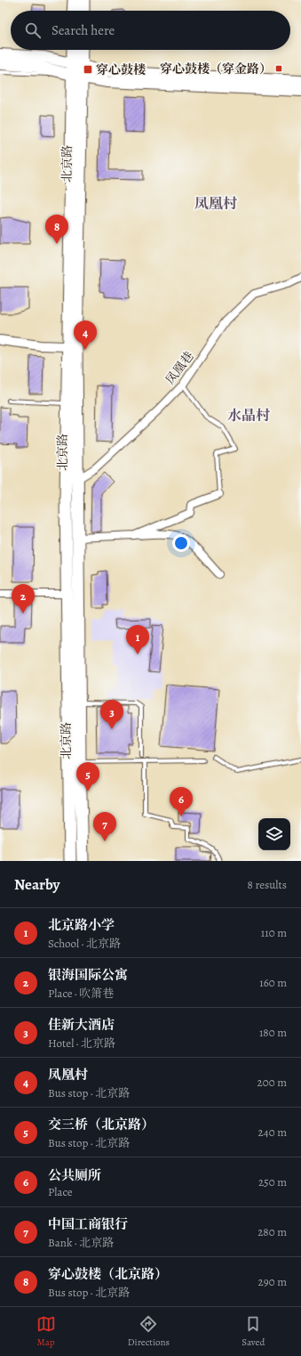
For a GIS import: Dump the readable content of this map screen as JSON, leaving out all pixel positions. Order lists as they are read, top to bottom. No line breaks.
{"streets":{"main road":["北京路"],"street":["凤凰巷"]},"crossings":[["北京路","凤凰巷"]],"districts":["凤凰村","水晶村"],"places":{"transit":["穿心鼓楼（穿金路）","穿心鼓楼"]},"page":{"search":"Search here","pins":["8","4","2","1","3","5","6","7"],"heading":["Nearby","8 results"],"list":[{"mark":"1","name":"北京路小学","note":"School · 北京路","value":"110 m"},{"mark":"2","name":"银海国际公寓","note":"Place · 吹箫巷","value":"160 m"},{"mark":"3","name":"佳新大酒店","note":"Hotel · 北京路","value":"180 m"},{"mark":"4","name":"凤凰村","note":"Bus stop · 北京路","value":"200 m"},{"mark":"5","name":"交三桥（北京路）","note":"Bus stop · 北京路","value":"240 m"},{"mark":"6","name":"公共厕所","note":"Place","value":"250 m"},{"mark":"7","name":"中国工商银行","note":"Bank · 北京路","value":"280 m"},{"mark":"8","name":"穿心鼓楼（北京路）","note":"Bus stop · 北京路","value":"290 m"}],"nav":["Map","Directions","Saved"]}}
